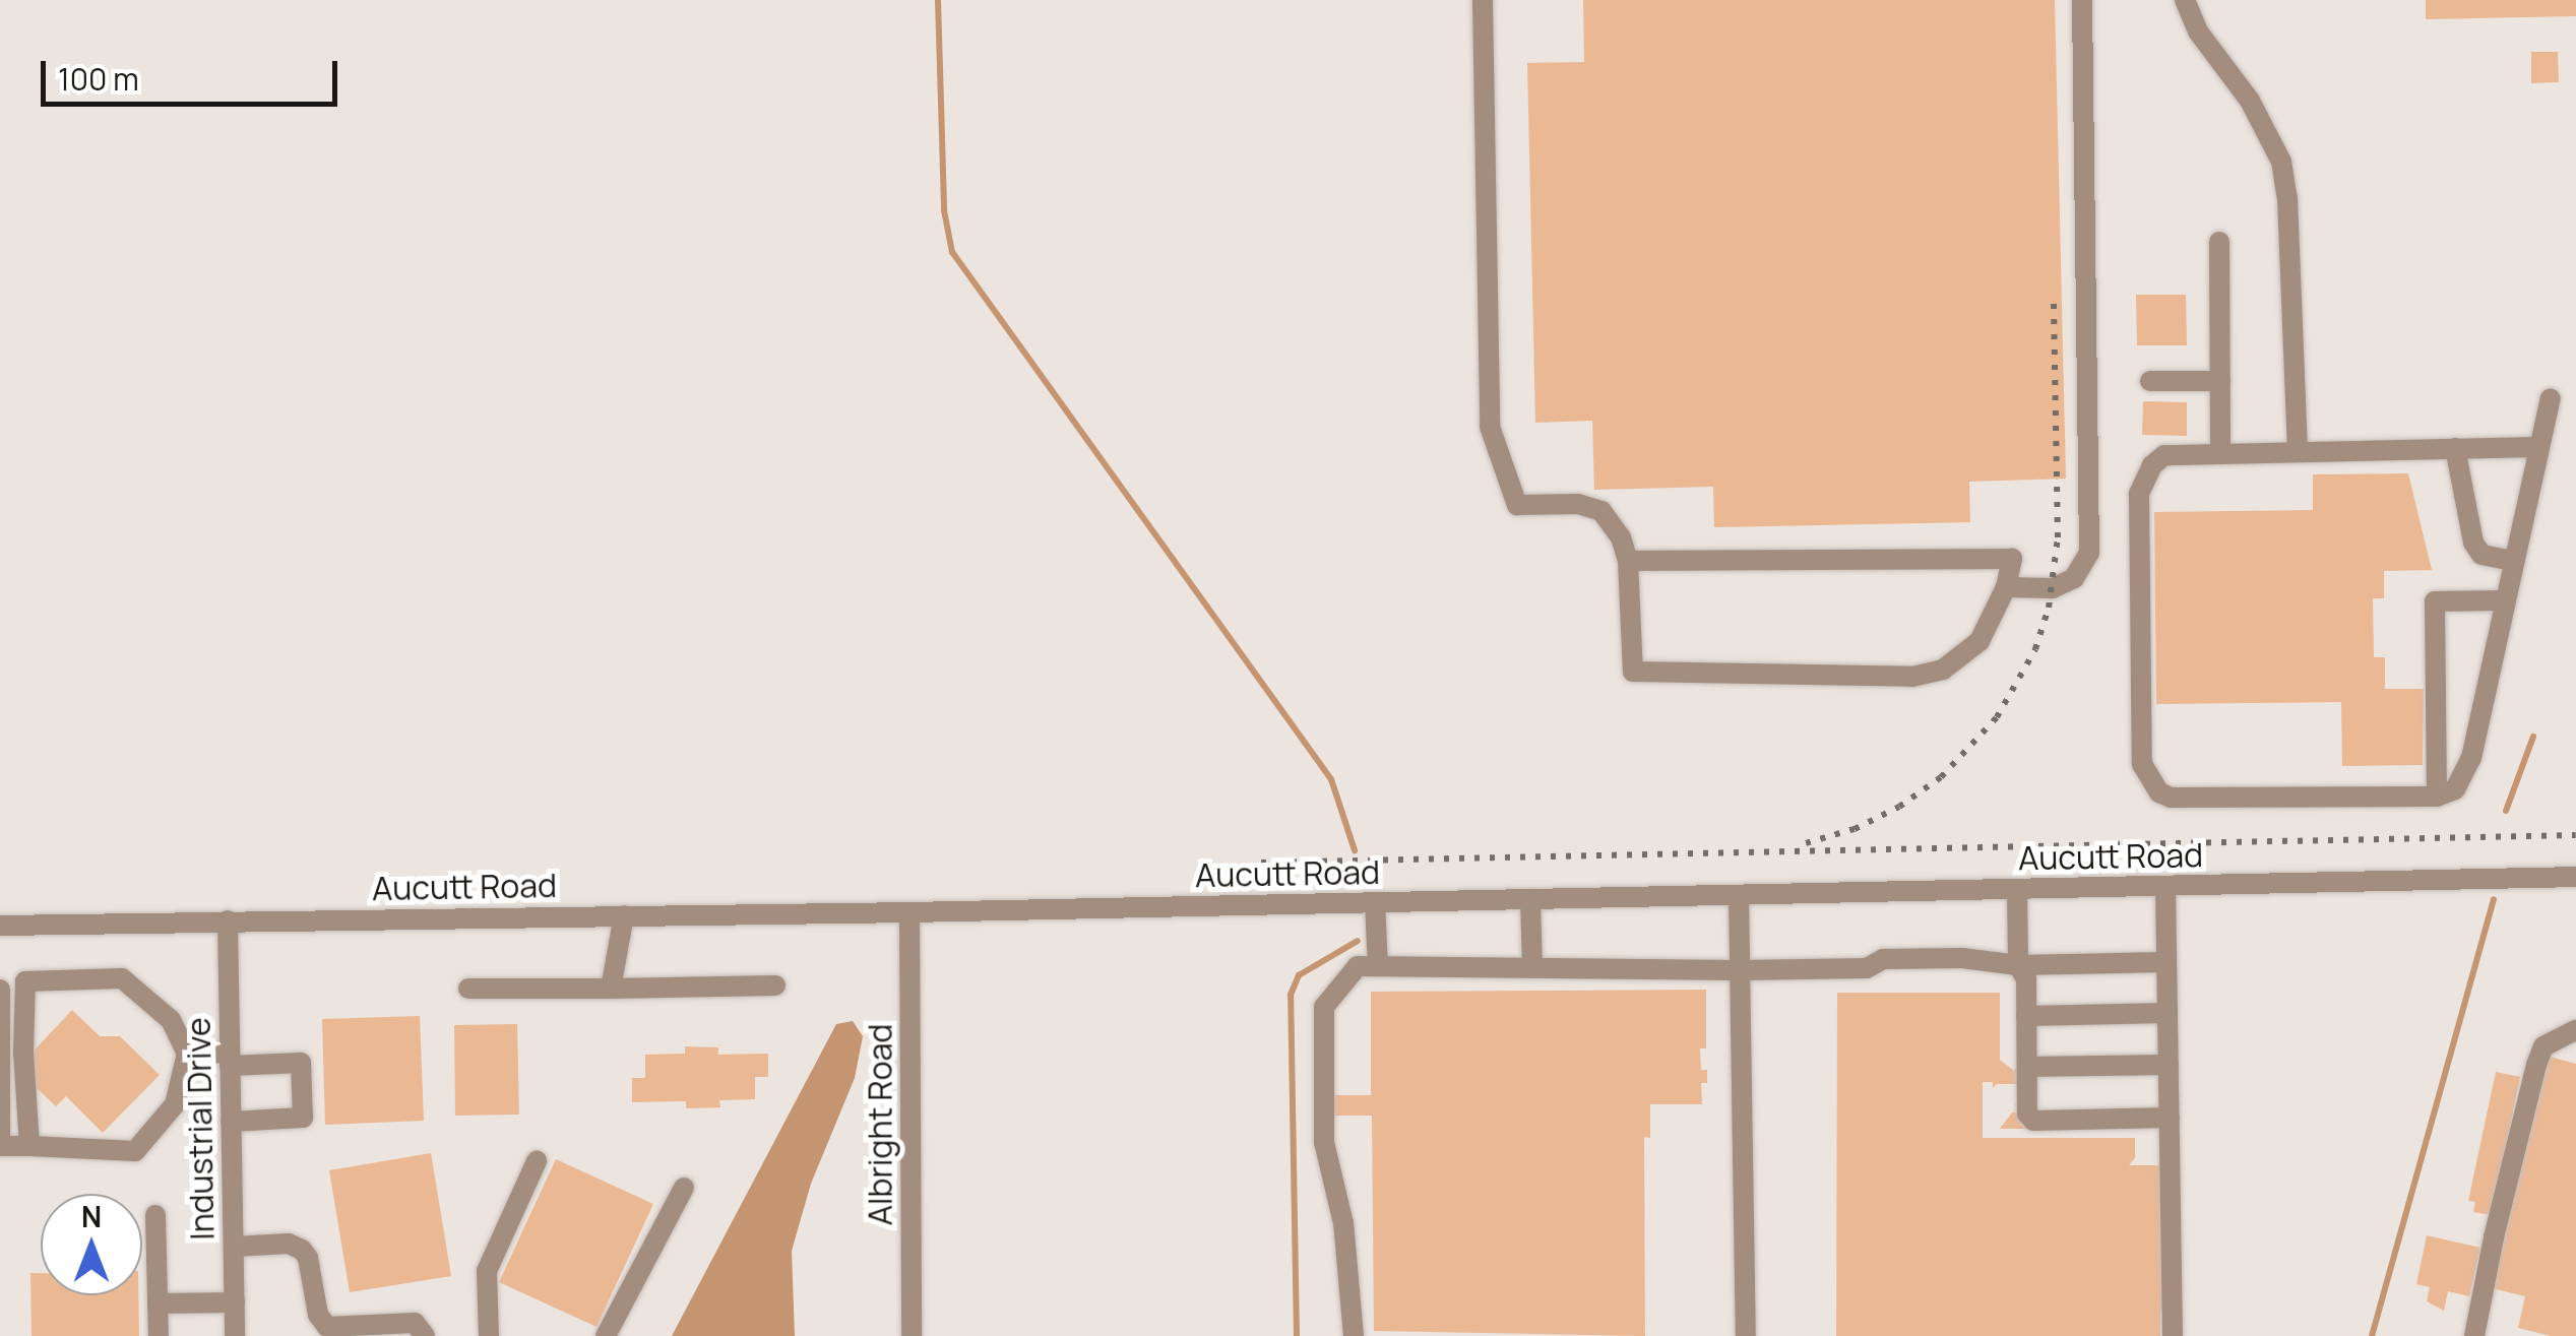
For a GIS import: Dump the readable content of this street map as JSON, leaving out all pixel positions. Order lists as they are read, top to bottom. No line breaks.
{"streets":{"street":["Aucutt Road","Albright Road","Industrial Drive"]},"crossings":[["Aucutt Road","Albright Road"],["Aucutt Road","Industrial Drive"]],"scale_bar":"100 m","north":"top"}
